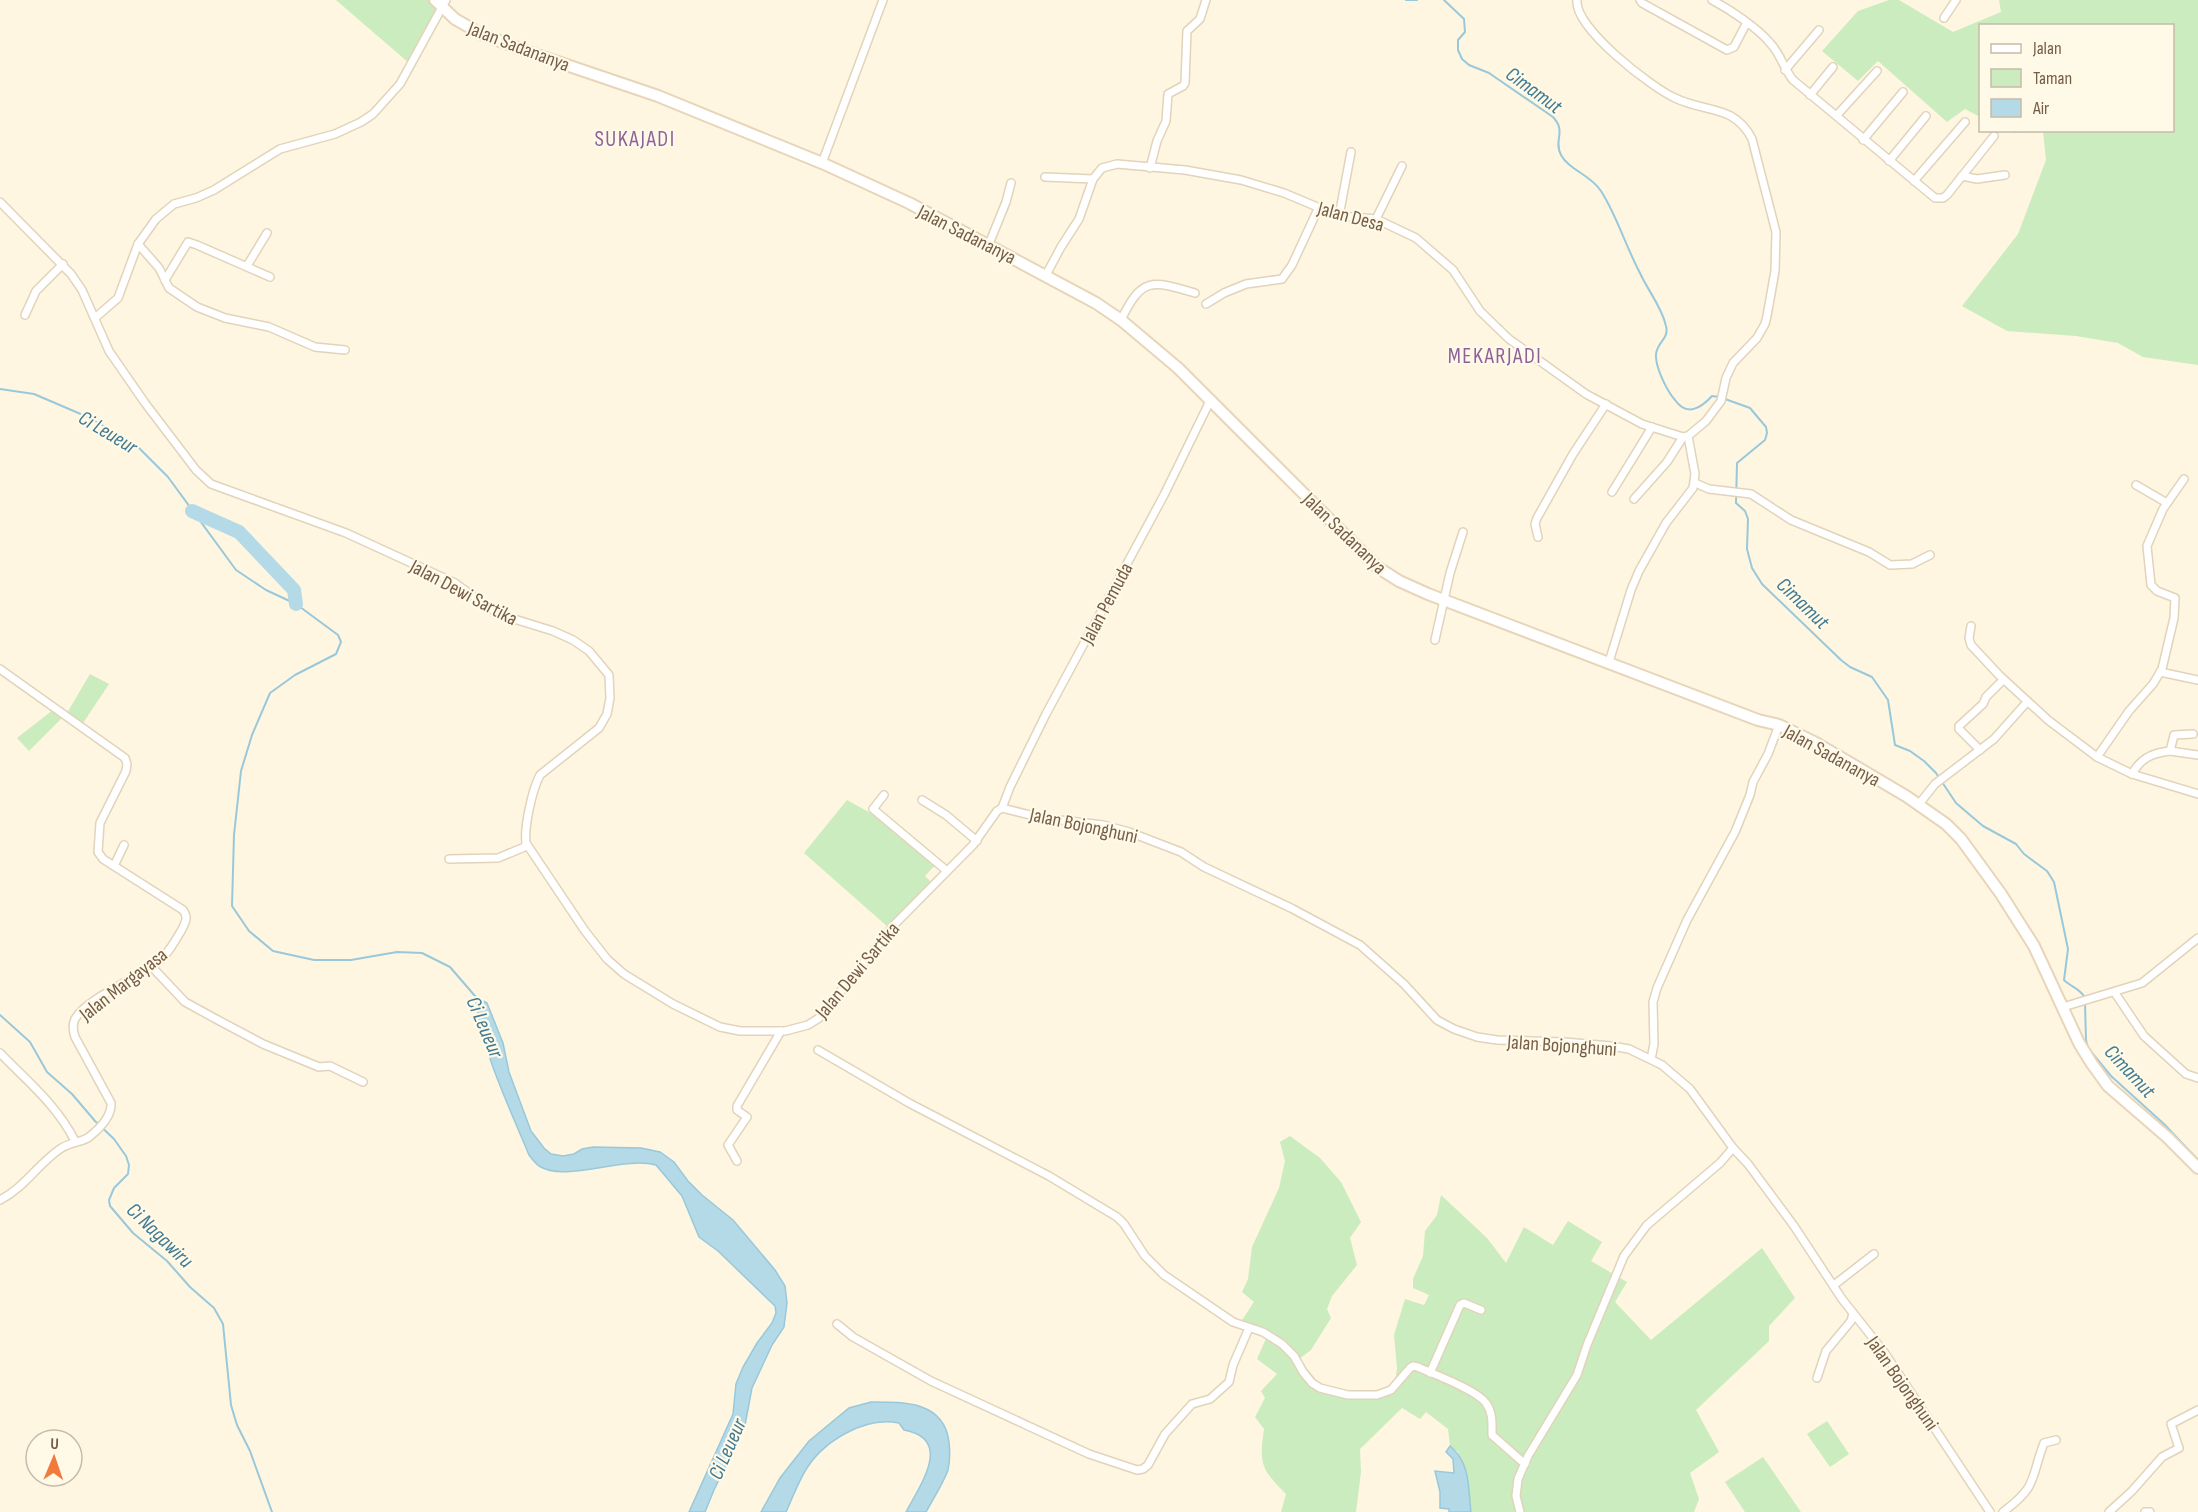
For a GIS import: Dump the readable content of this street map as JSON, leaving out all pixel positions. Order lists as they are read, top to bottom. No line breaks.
{"streets":{"street":["Jalan Sadananya","Jalan Desa","Jalan Dewi Sartika","Jalan Pemuda","Jalan Bojonghuni","Jalan Margayasa"]},"crossings":[["Jalan Sadananya","Jalan Pemuda"],["Jalan Dewi Sartika","Jalan Pemuda"],["Jalan Dewi Sartika","Jalan Bojonghuni"],["Jalan Pemuda","Jalan Bojonghuni"]],"districts":["SUKAJADI","MEKARJADI"],"water":["Cimamut","Ci Leueur","Ci Nagawiru"],"legend":["Jalan","Taman","Air"],"north":"top"}
